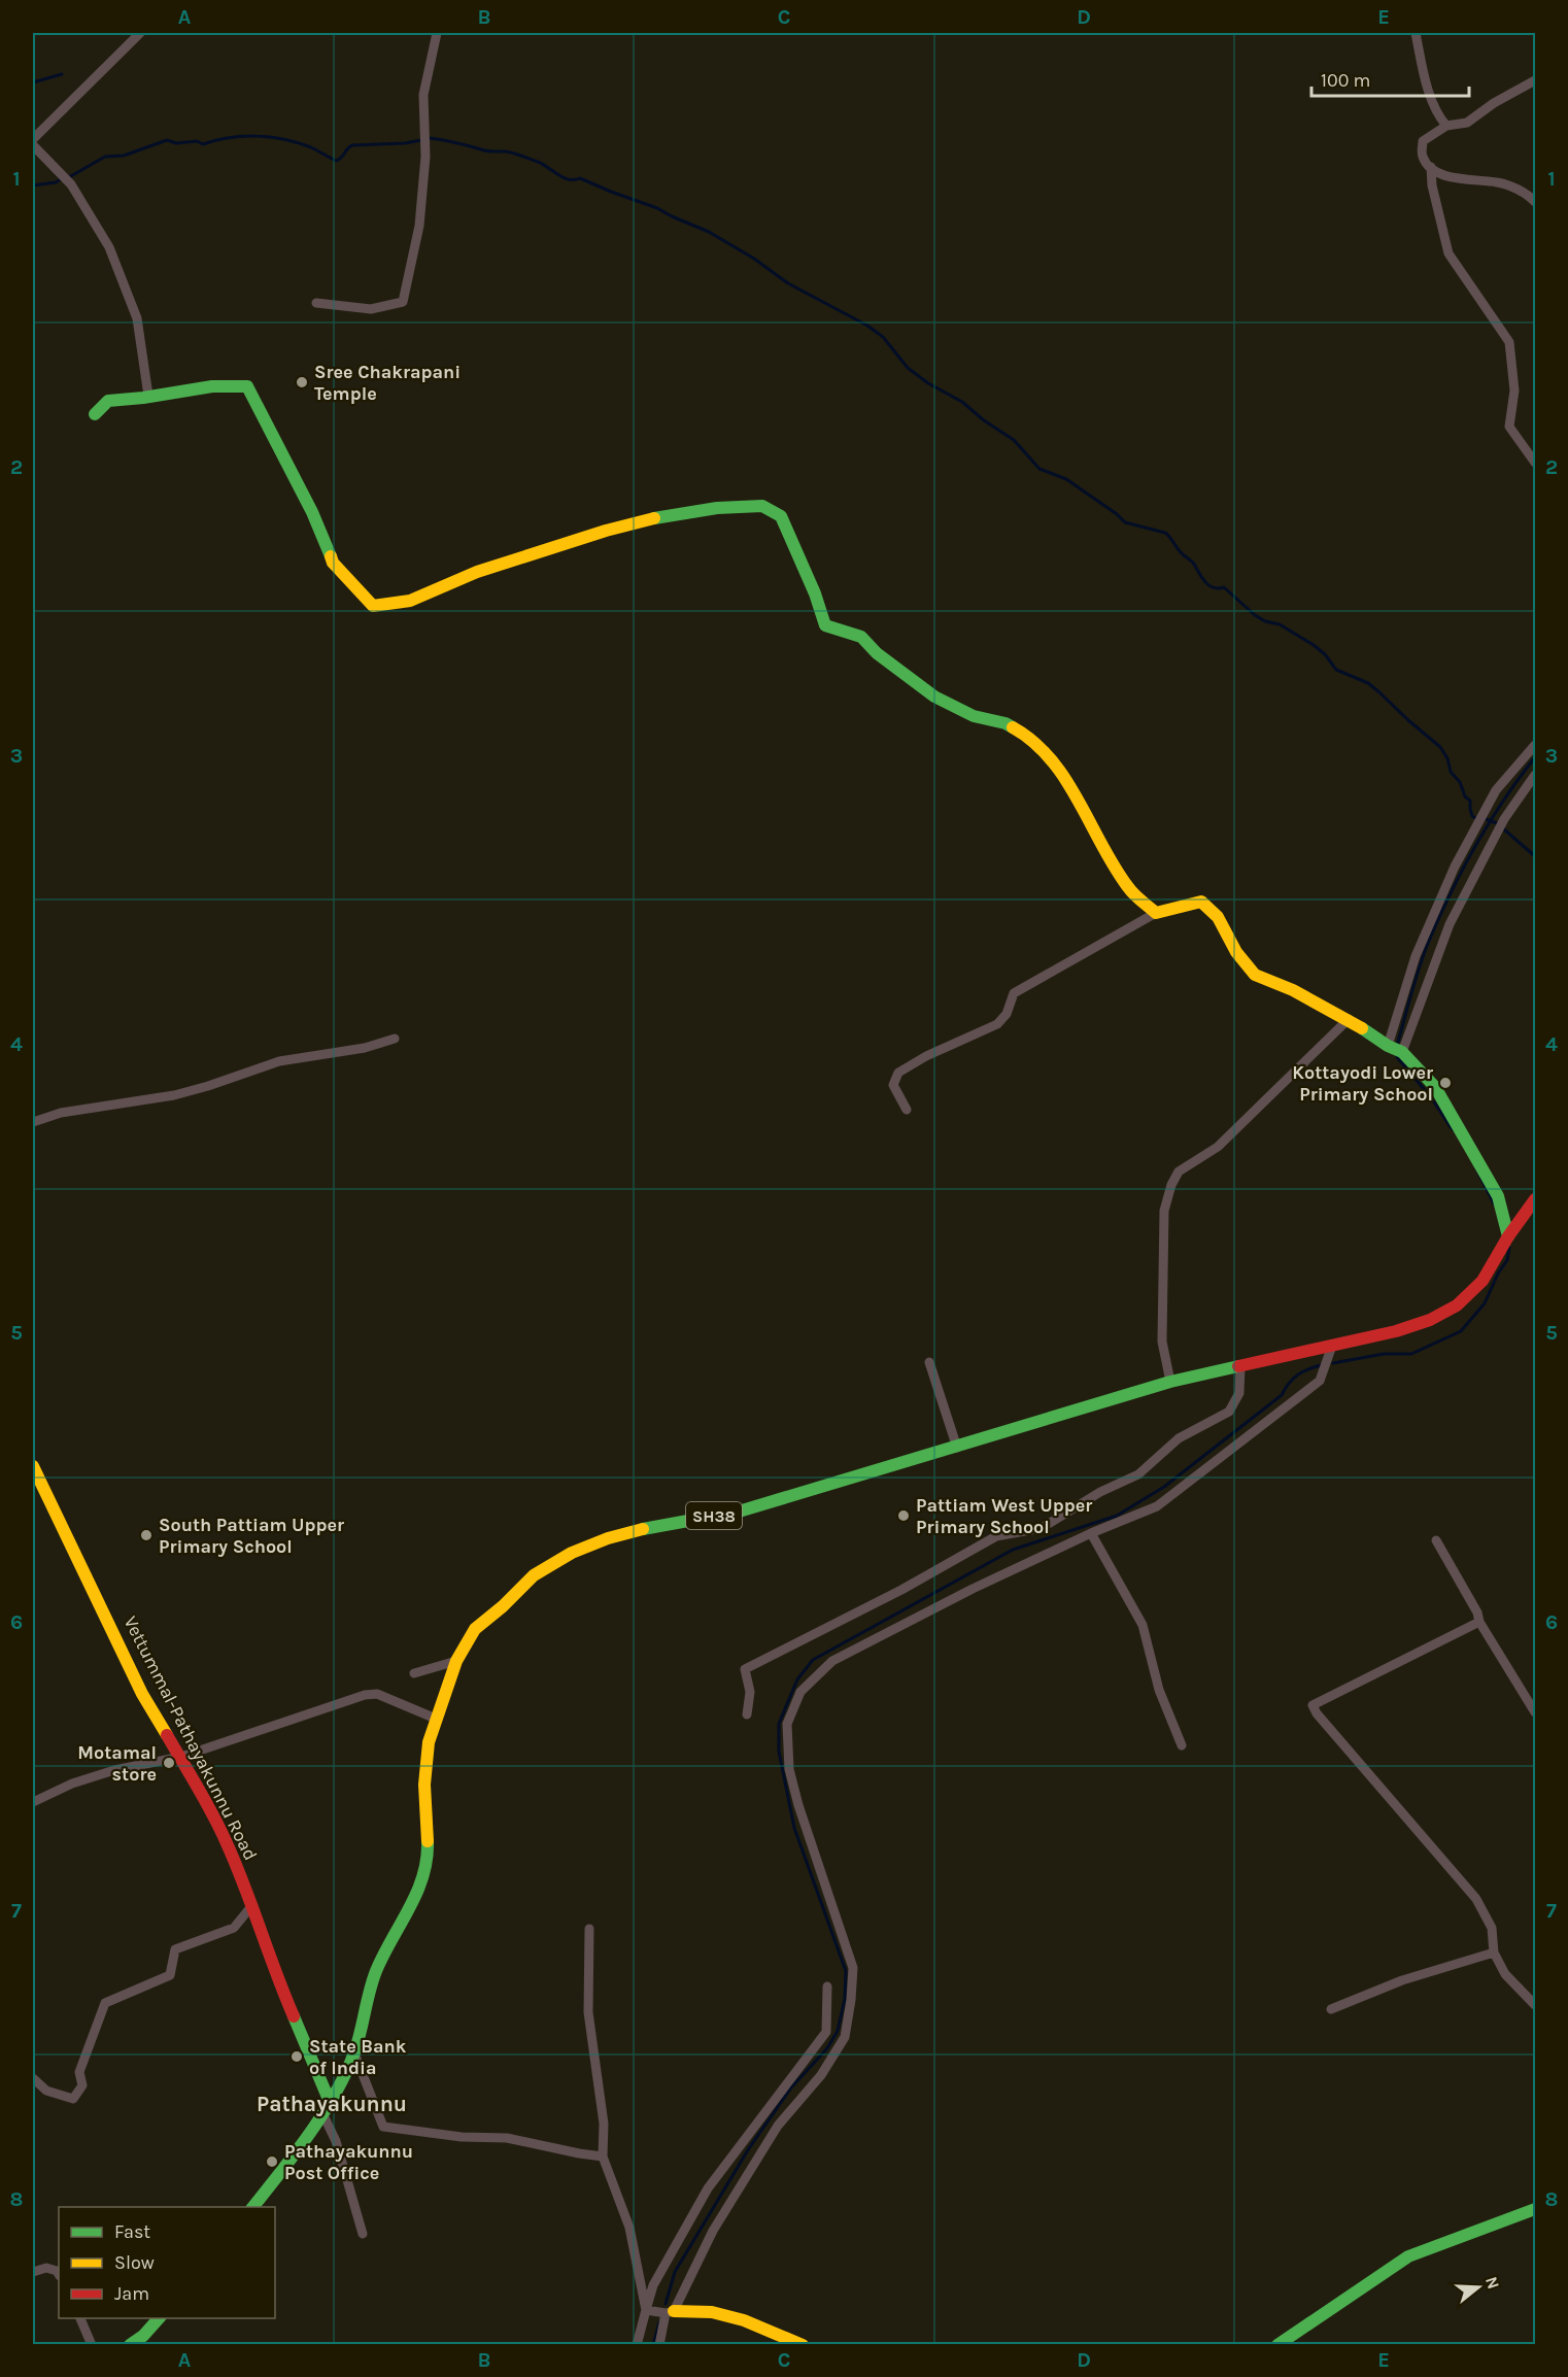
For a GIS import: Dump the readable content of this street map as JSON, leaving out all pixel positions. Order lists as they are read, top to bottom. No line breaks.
{"streets":{"main road":["SH38","Vettummal-Pathayakunnu Road"]},"crossings":[["SH38","Vettummal-Pathayakunnu Road"]],"districts":["Pathayakunnu"],"places":["Sree Chakrapani Temple","Kottayodi Lower Primary School","Pattiam West Upper Primary School","South Pattiam Upper Primary School","Motamal store","State Bank of India","Pathayakunnu Post Office"],"legend":["Fast","Slow","Jam"],"scale_bar":"100 m","north":"right","grid":{"columns":["A","B","C","D","E"],"rows":["1","2","3","4","5","6","7","8"]}}
